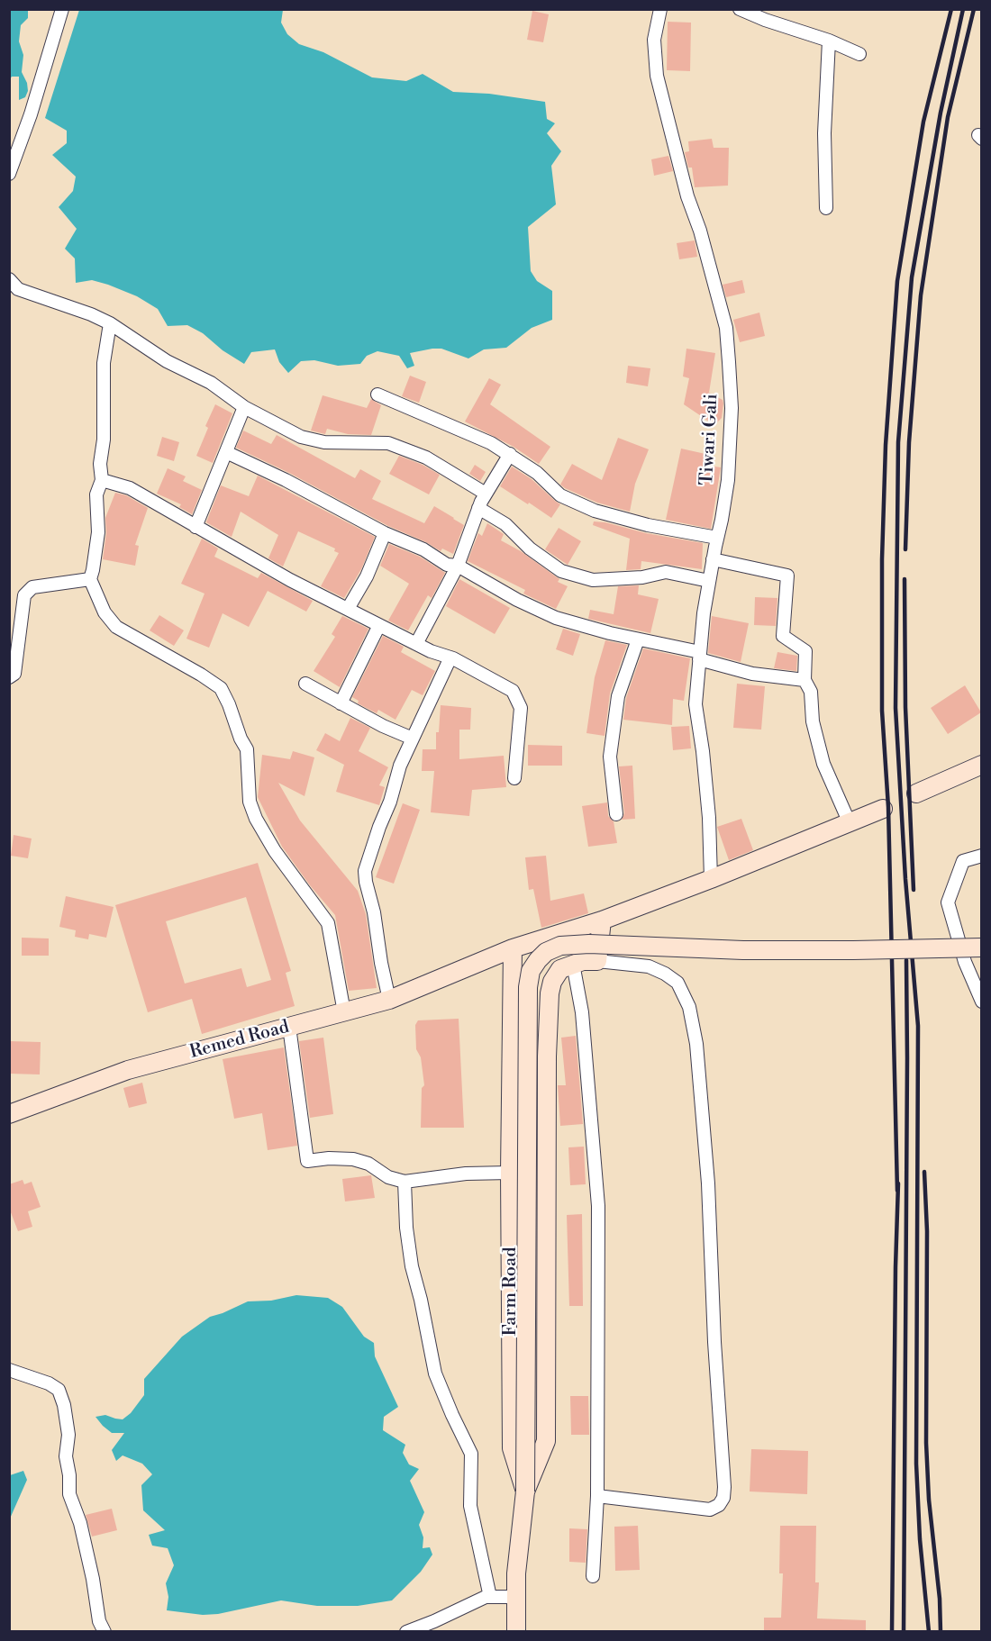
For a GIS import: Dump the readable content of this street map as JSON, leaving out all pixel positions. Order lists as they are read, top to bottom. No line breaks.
{"streets":{"street":["Tiwari Gali","Remed Road","Farm Road"]},"crossings":[["Tiwari Gali","Remed Road"],["Remed Road","Farm Road"]]}
